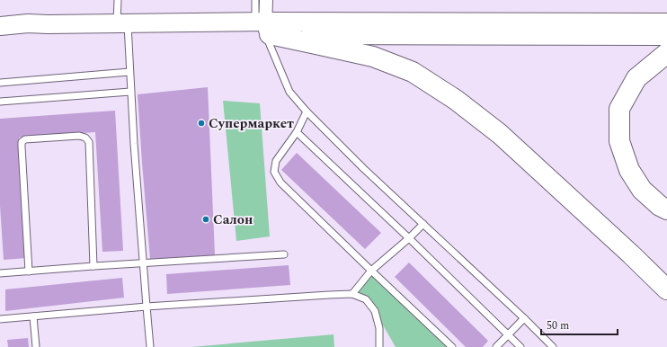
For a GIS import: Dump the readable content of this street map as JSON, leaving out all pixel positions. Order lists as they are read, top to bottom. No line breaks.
{"places":["Супермаркет","Салон"],"scale_bar":"50 m"}
